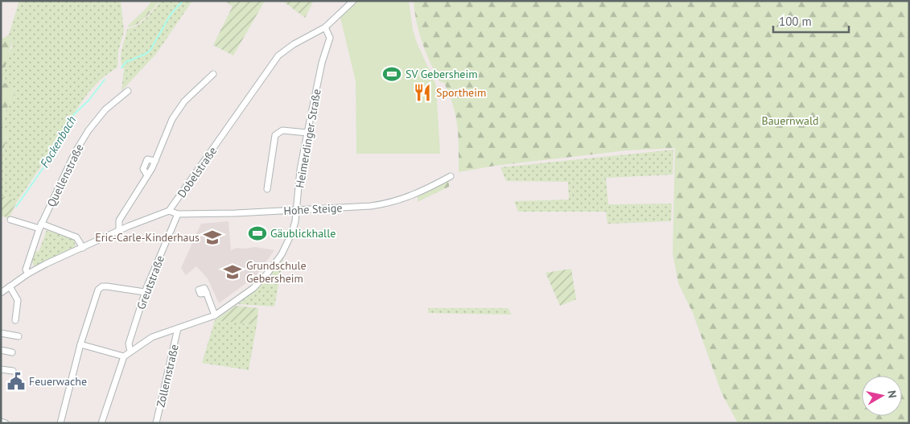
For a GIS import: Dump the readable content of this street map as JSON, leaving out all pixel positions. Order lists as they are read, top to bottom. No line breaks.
{"streets":{"street":["Heimerdinger Straße","Dobelstraße","Quellenstraße","Hohe Steige","Greutstraße","Zollernstraße"]},"crossings":[["Heimerdinger Straße","Dobelstraße"],["Heimerdinger Straße","Hohe Steige"],["Heimerdinger Straße","Greutstraße"],["Heimerdinger Straße","Zollernstraße"],["Dobelstraße","Hohe Steige"],["Hohe Steige","Greutstraße"]],"water":["Fockenbach"],"parks":["Bauernwald"],"places":{"sports":["SV Gebersheim","Gäublickhalle"],"restaurant":["Sportheim"],"school or university":["Eric-Carle-Kinderhaus","Grundschule Gebersheim"],"public building":["Feuerwache"]},"scale_bar":"100 m","north":"right"}
